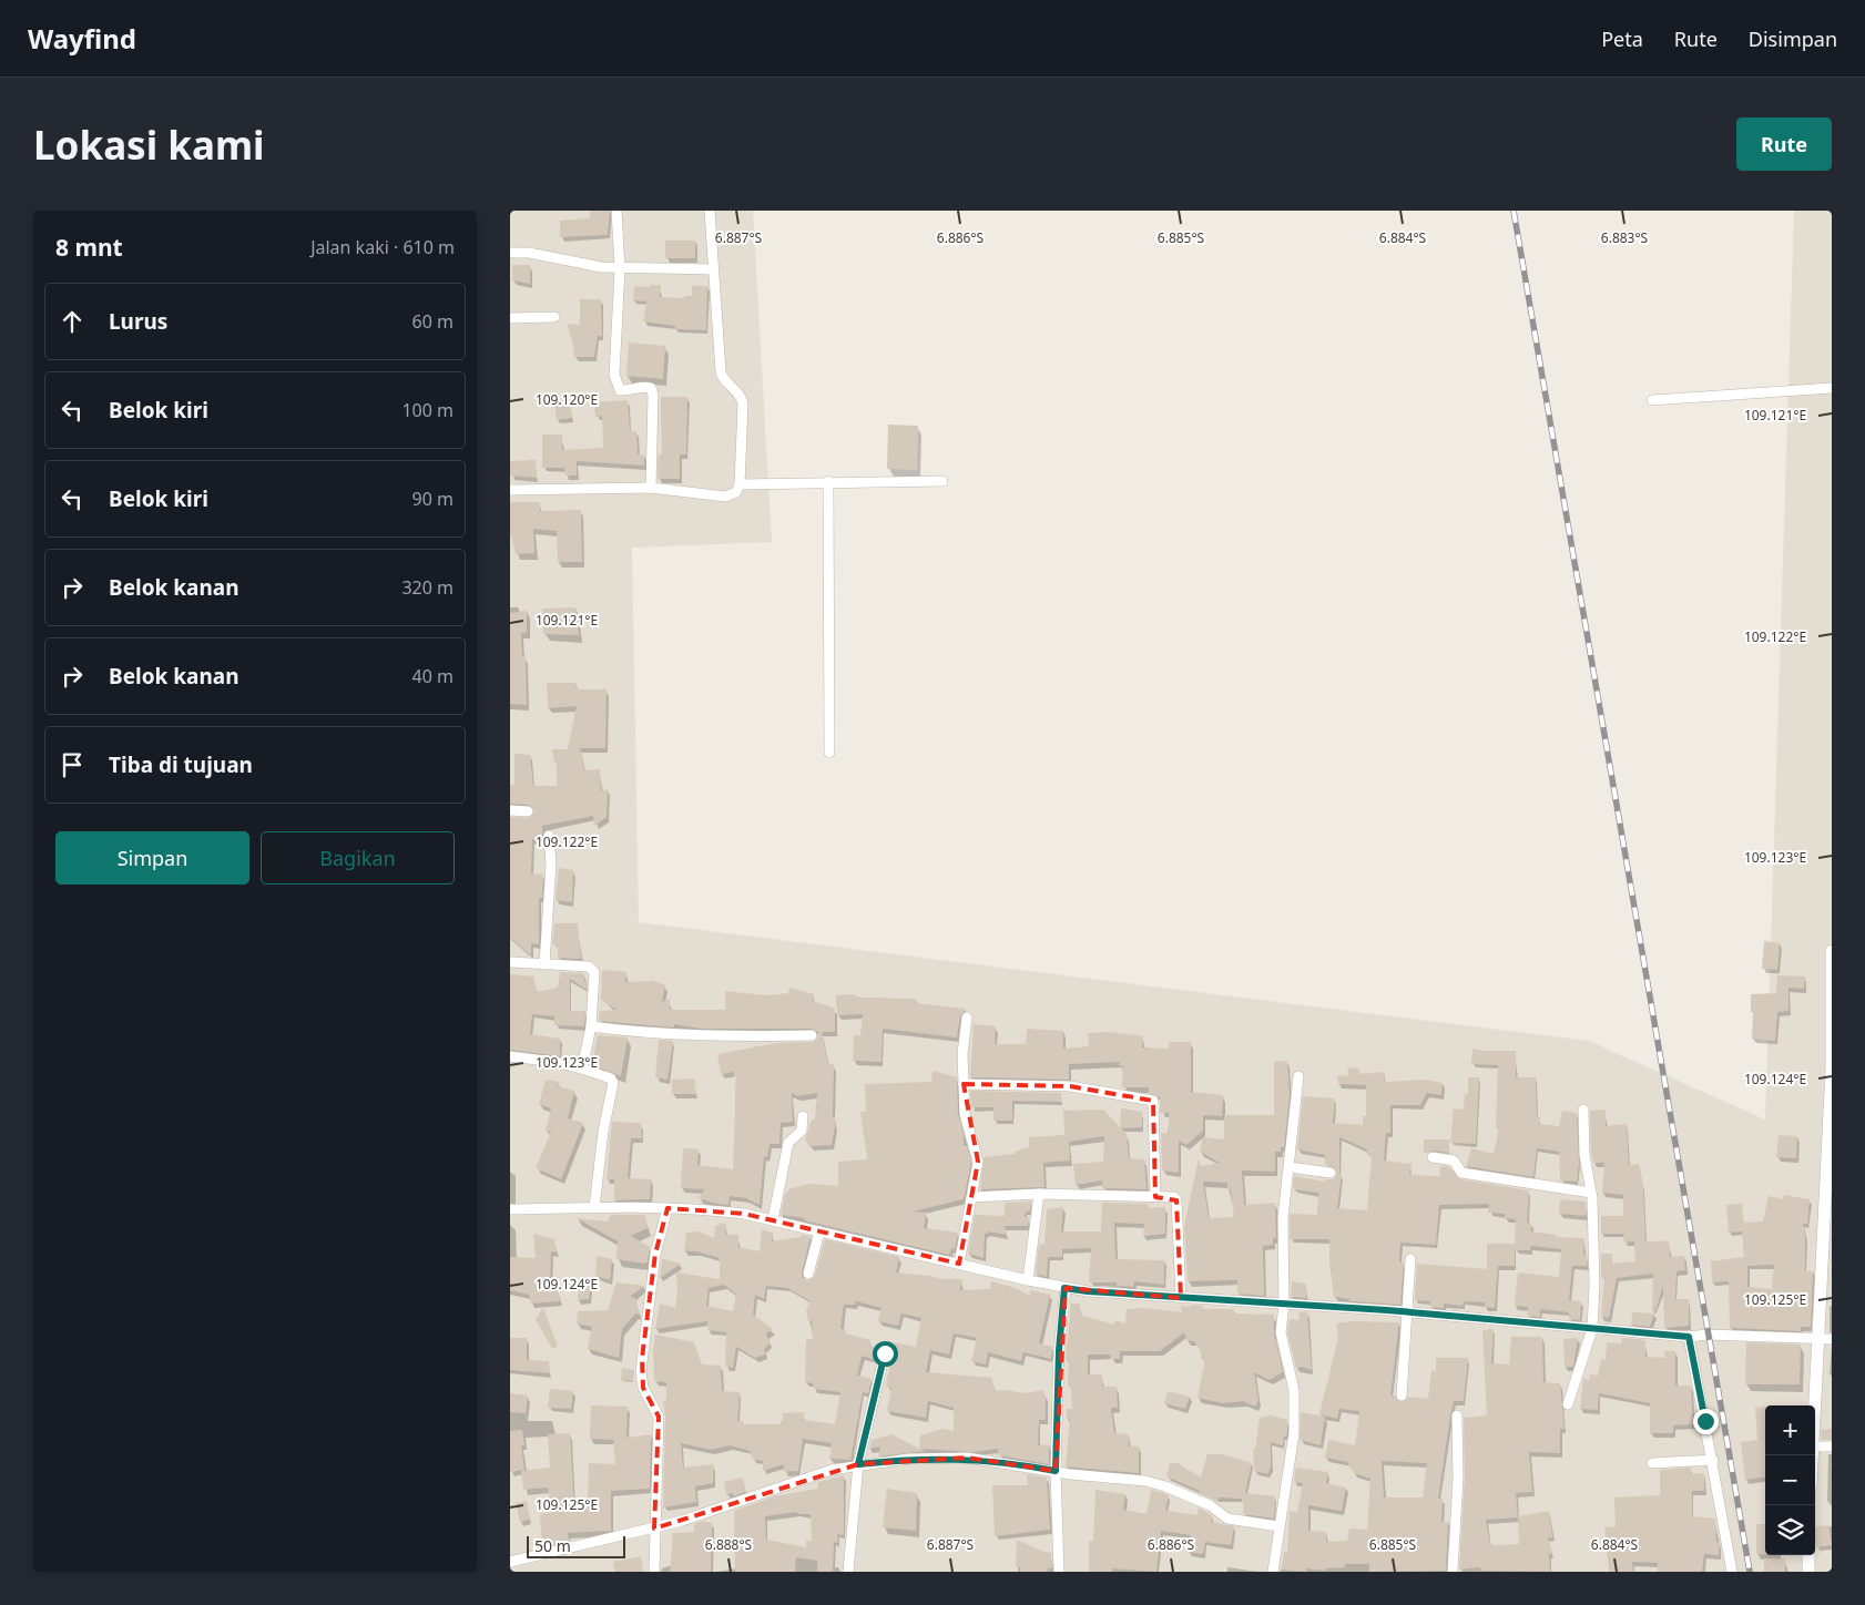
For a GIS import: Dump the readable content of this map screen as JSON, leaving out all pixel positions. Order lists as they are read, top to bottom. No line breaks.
{"scale_bar":"50 m","page":{"header":"Wayfind","nav":["Peta","Rute","Disimpan"],"buttons":["Rute",["Simpan","Bagikan"]],"title":"Lokasi kami","heading":["8 mnt","Jalan kaki · 610 m"],"list":[["Lurus","60 m"],["Belok kiri","100 m"],["Belok kiri","90 m"],["Belok kanan","320 m"],["Belok kanan","40 m"],"Tiba di tujuan"],"map_buttons":["+","−"],"scale":"50 m"},"coordinates":["6.883°S","6.887°S","6.886°S","6.885°S","6.884°S","109.120°E","109.121°E","109.122°E","109.123°E","109.124°E","109.125°E","6.888°S"]}
